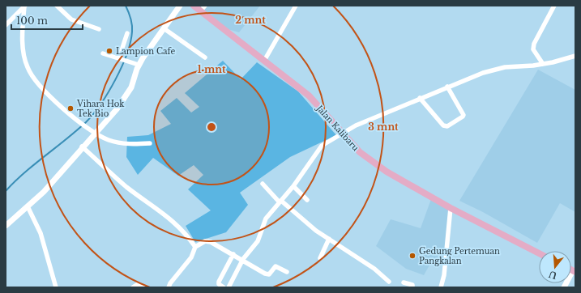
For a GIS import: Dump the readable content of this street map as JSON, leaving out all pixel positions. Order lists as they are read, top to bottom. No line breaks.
{"streets":{"main road":["Jalan Kalibaru"]},"places":["Lampion Cafe","Vihara Hok Tek Bio","Gedung Pertemuan Pangkalan"],"scale_bar":"100 m","north":"bottom","rings":["2 mnt","1 mnt","3 mnt"]}
